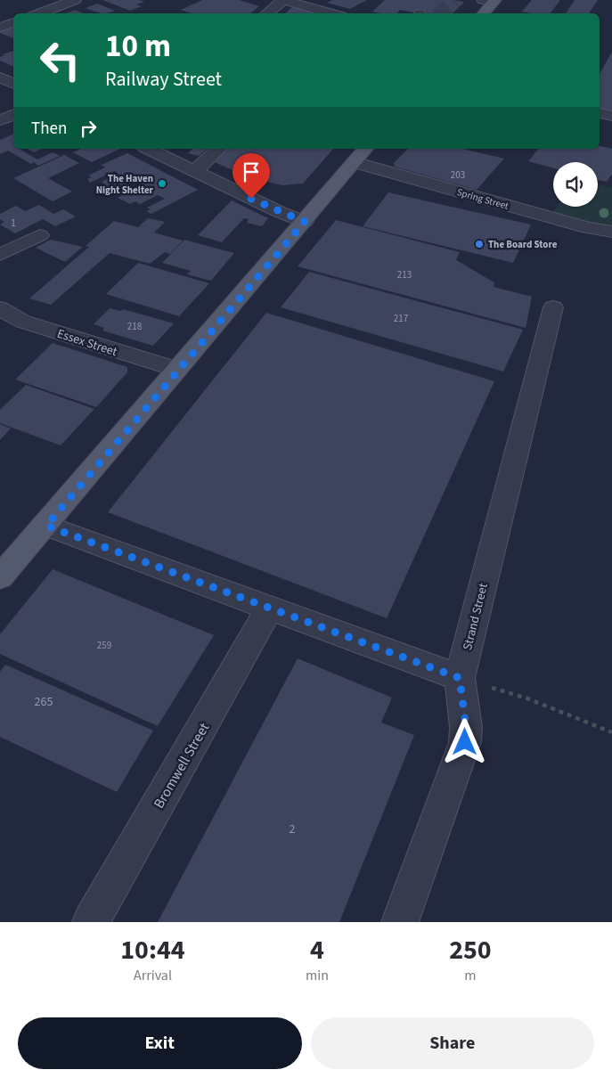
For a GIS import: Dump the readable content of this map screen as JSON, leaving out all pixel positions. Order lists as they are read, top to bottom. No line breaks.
{"streets":{"street":["Spring Street","Essex Street","Strand Street","Bromwell Street"]},"places":["The Haven Night Shelter","The Board Store"],"house_numbers":["203","1","213","217","218","259","265","2"],"page":{"turn":["10 m","Railway Street"],"then":"Then","eta":["10:44","Arrival","4","min","250","m"],"buttons":["Exit","Share"]}}
